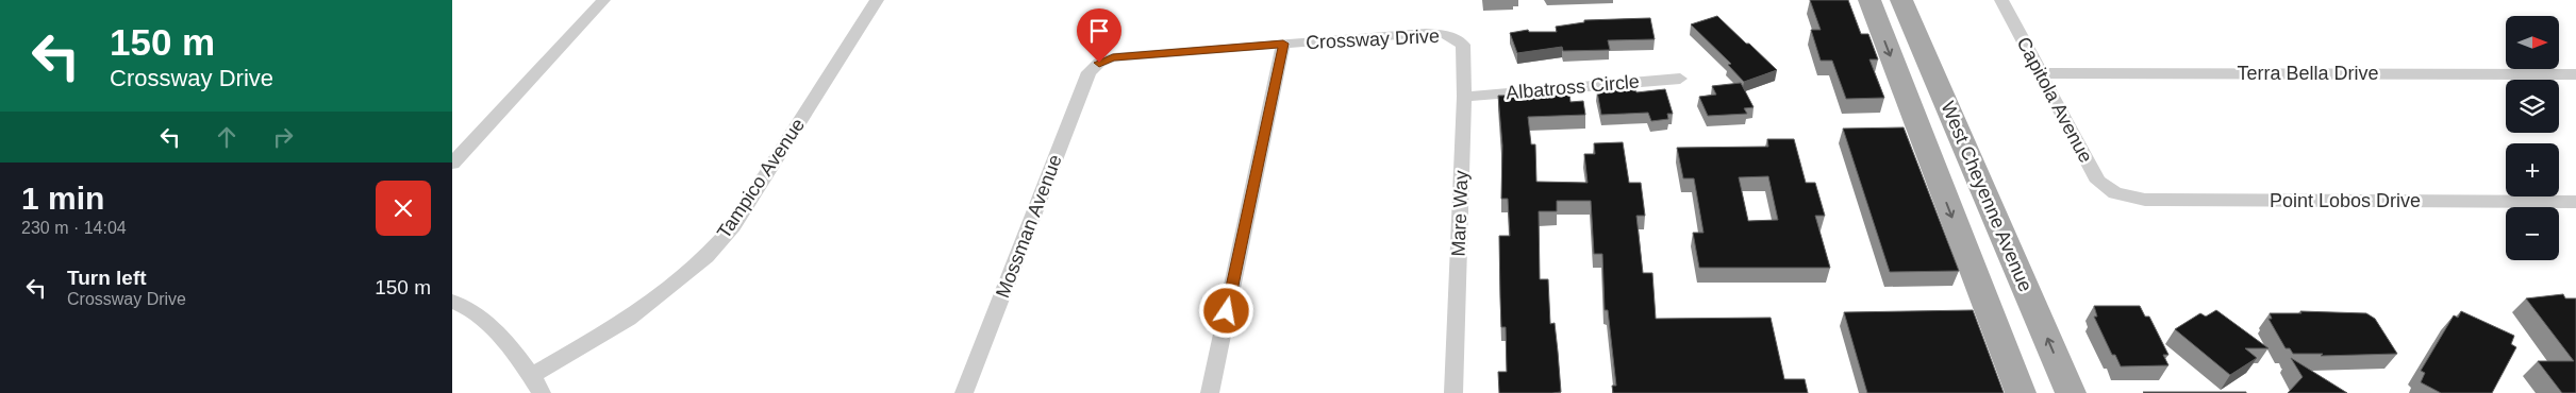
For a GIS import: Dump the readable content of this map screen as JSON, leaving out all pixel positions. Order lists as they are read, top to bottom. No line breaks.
{"streets":{"main road":["West Cheyenne Avenue"],"street":["Crossway Drive","Terra Bella Drive","Albatross Circle","Capitola Avenue","Tampico Avenue","Point Lobos Drive","Mare Way","Mossman Avenue"]},"crossings":[["Crossway Drive","Mare Way"],["Crossway Drive","Mossman Avenue"],["Terra Bella Drive","Capitola Avenue"],["Albatross Circle","Mare Way"],["Capitola Avenue","Point Lobos Drive"]],"north":"right","page":{"turn":["150 m","Crossway Drive"],"map_buttons":["+","−"],"heading":["1 min","230 m · 14:04"],"list":[{"name":"Turn left","note":"Crossway Drive","value":"150 m"}]}}
